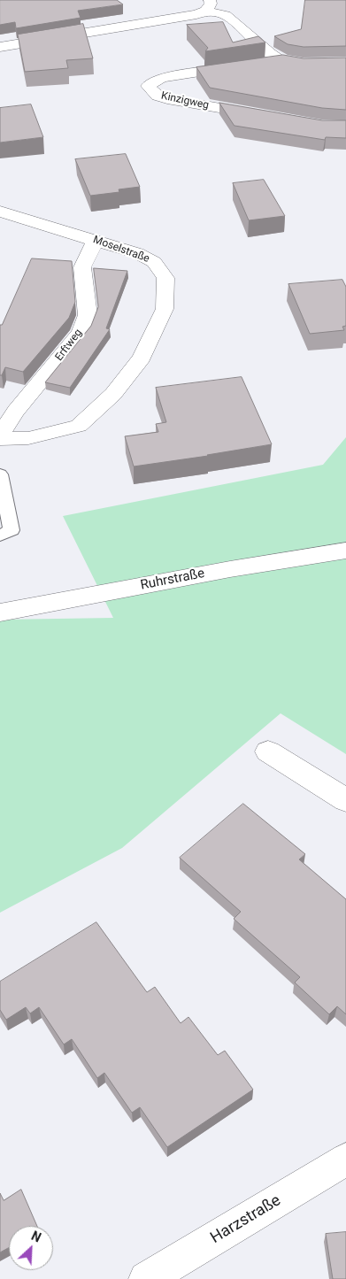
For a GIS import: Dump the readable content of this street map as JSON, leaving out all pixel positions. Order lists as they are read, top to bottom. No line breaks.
{"streets":{"street":["Kinzigweg","Moselstraße","Erftweg","Ruhrstraße","Harzstraße"]},"crossings":[["Moselstraße","Erftweg"]],"north":"top right"}
